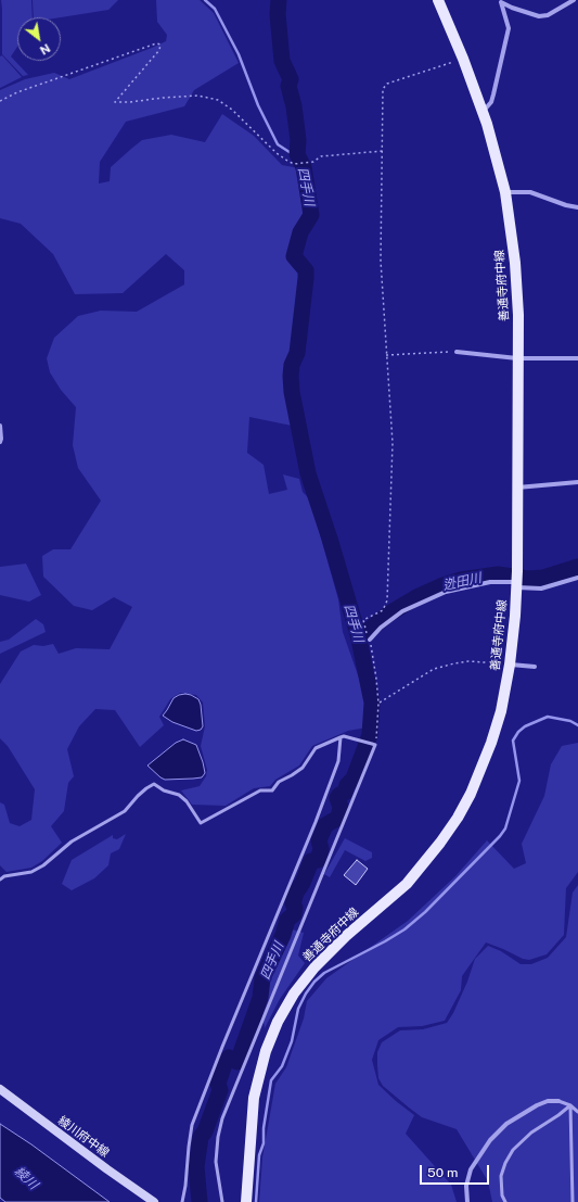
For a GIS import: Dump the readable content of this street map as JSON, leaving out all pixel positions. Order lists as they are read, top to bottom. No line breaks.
{"streets":{"main road":["善通寺府中線","綾川府中線"]},"water":["四手川","迯田川","綾川"],"scale_bar":"50 m","north":"bottom right"}
